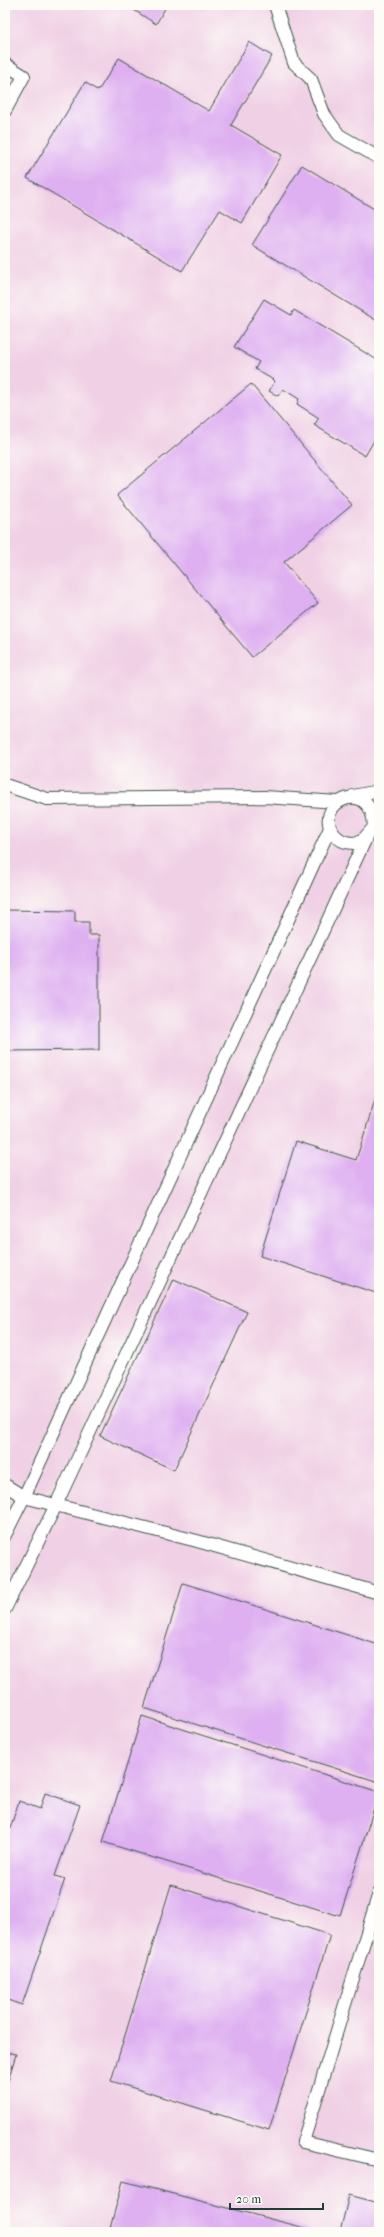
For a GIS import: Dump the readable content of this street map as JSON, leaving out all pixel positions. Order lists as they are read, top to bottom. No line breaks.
{"scale_bar":"20 m"}
